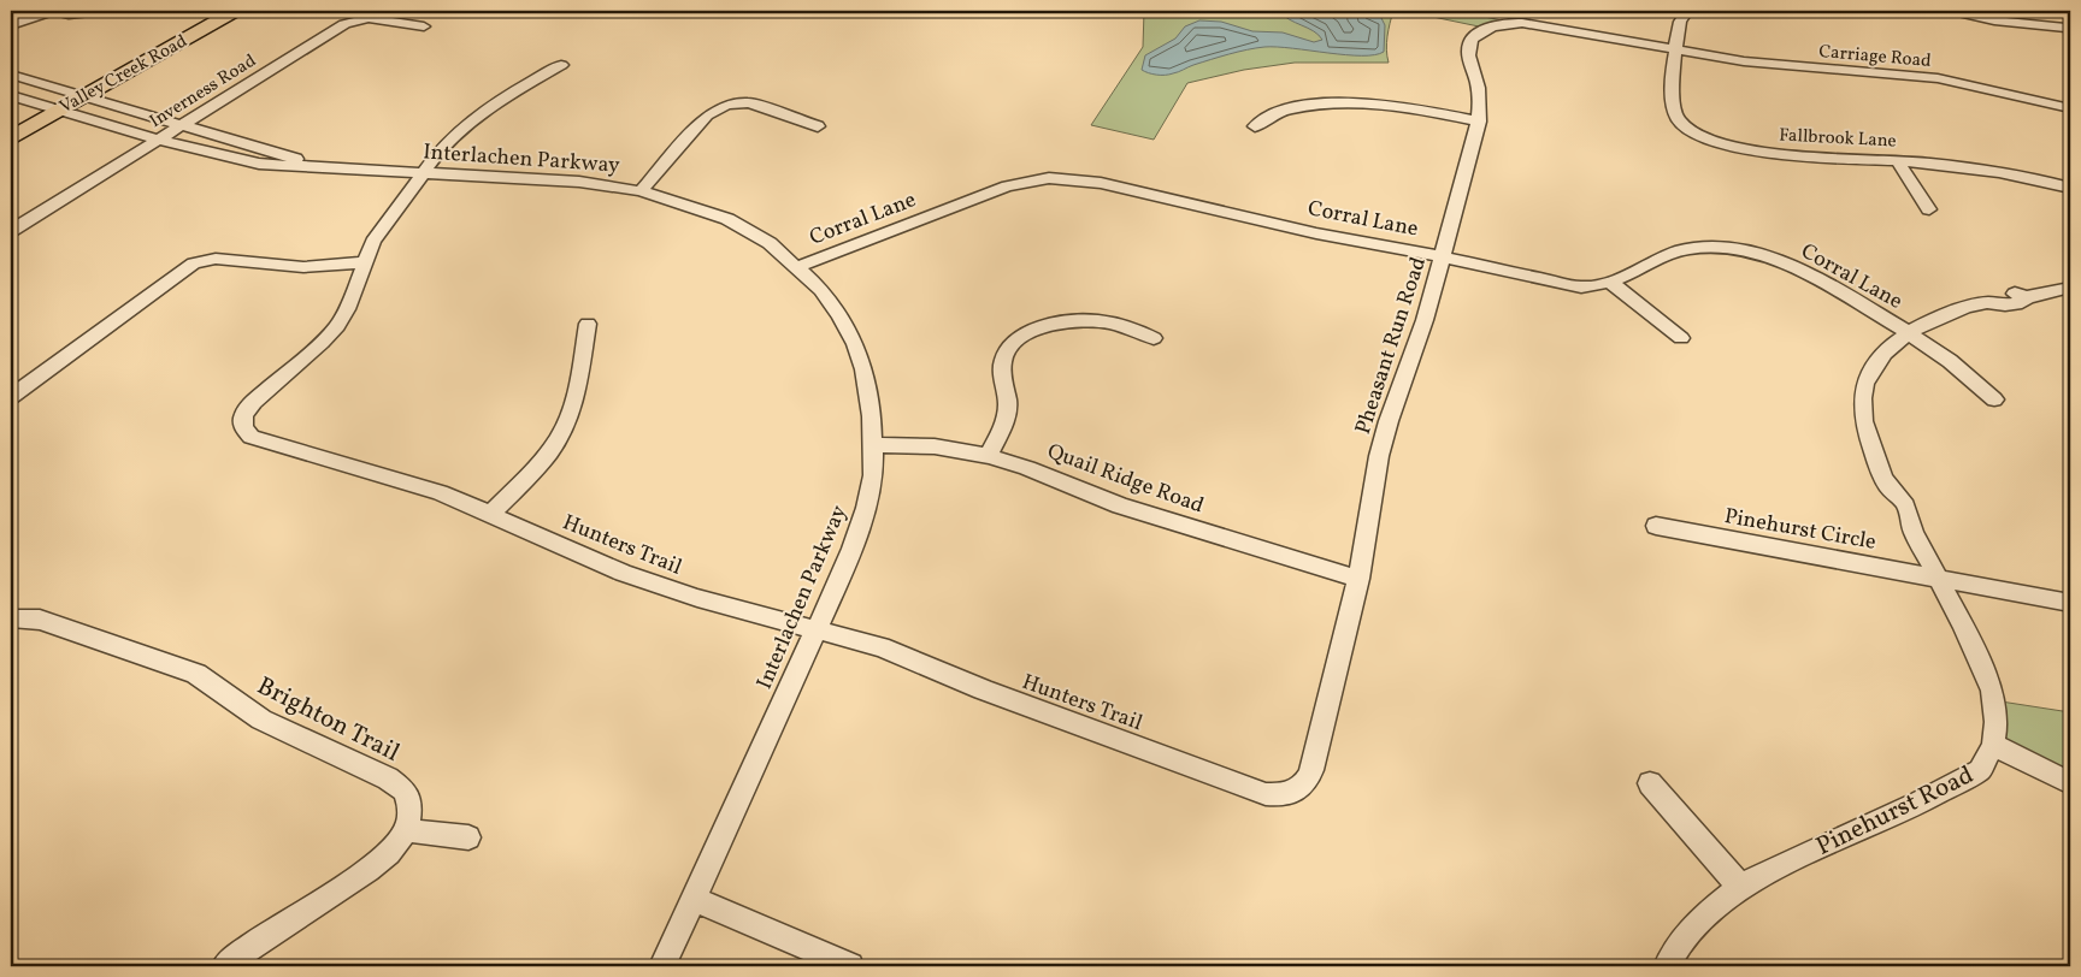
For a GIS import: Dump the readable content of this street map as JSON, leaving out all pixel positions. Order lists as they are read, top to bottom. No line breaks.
{"streets":{"main road":["Valley Creek Road"],"street":["Carriage Road","Inverness Road","Fallbrook Lane","Interlachen Parkway","Corral Lane","Pheasant Run Road","Quail Ridge Road","Pinehurst Circle","Hunters Trail","Brighton Trail","Pinehurst Road"]},"crossings":[["Carriage Road","Fallbrook Lane"],["Carriage Road","Pheasant Run Road"],["Valley Creek Road","Interlachen Parkway"],["Inverness Road","Interlachen Parkway"],["Fallbrook Lane","Pheasant Run Road"],["Interlachen Parkway","Corral Lane"],["Interlachen Parkway","Quail Ridge Road"],["Interlachen Parkway","Hunters Trail"],["Corral Lane","Pheasant Run Road"],["Corral Lane","Pinehurst Road"],["Pheasant Run Road","Quail Ridge Road"],["Pheasant Run Road","Hunters Trail"],["Pinehurst Circle","Pinehurst Road"]]}
